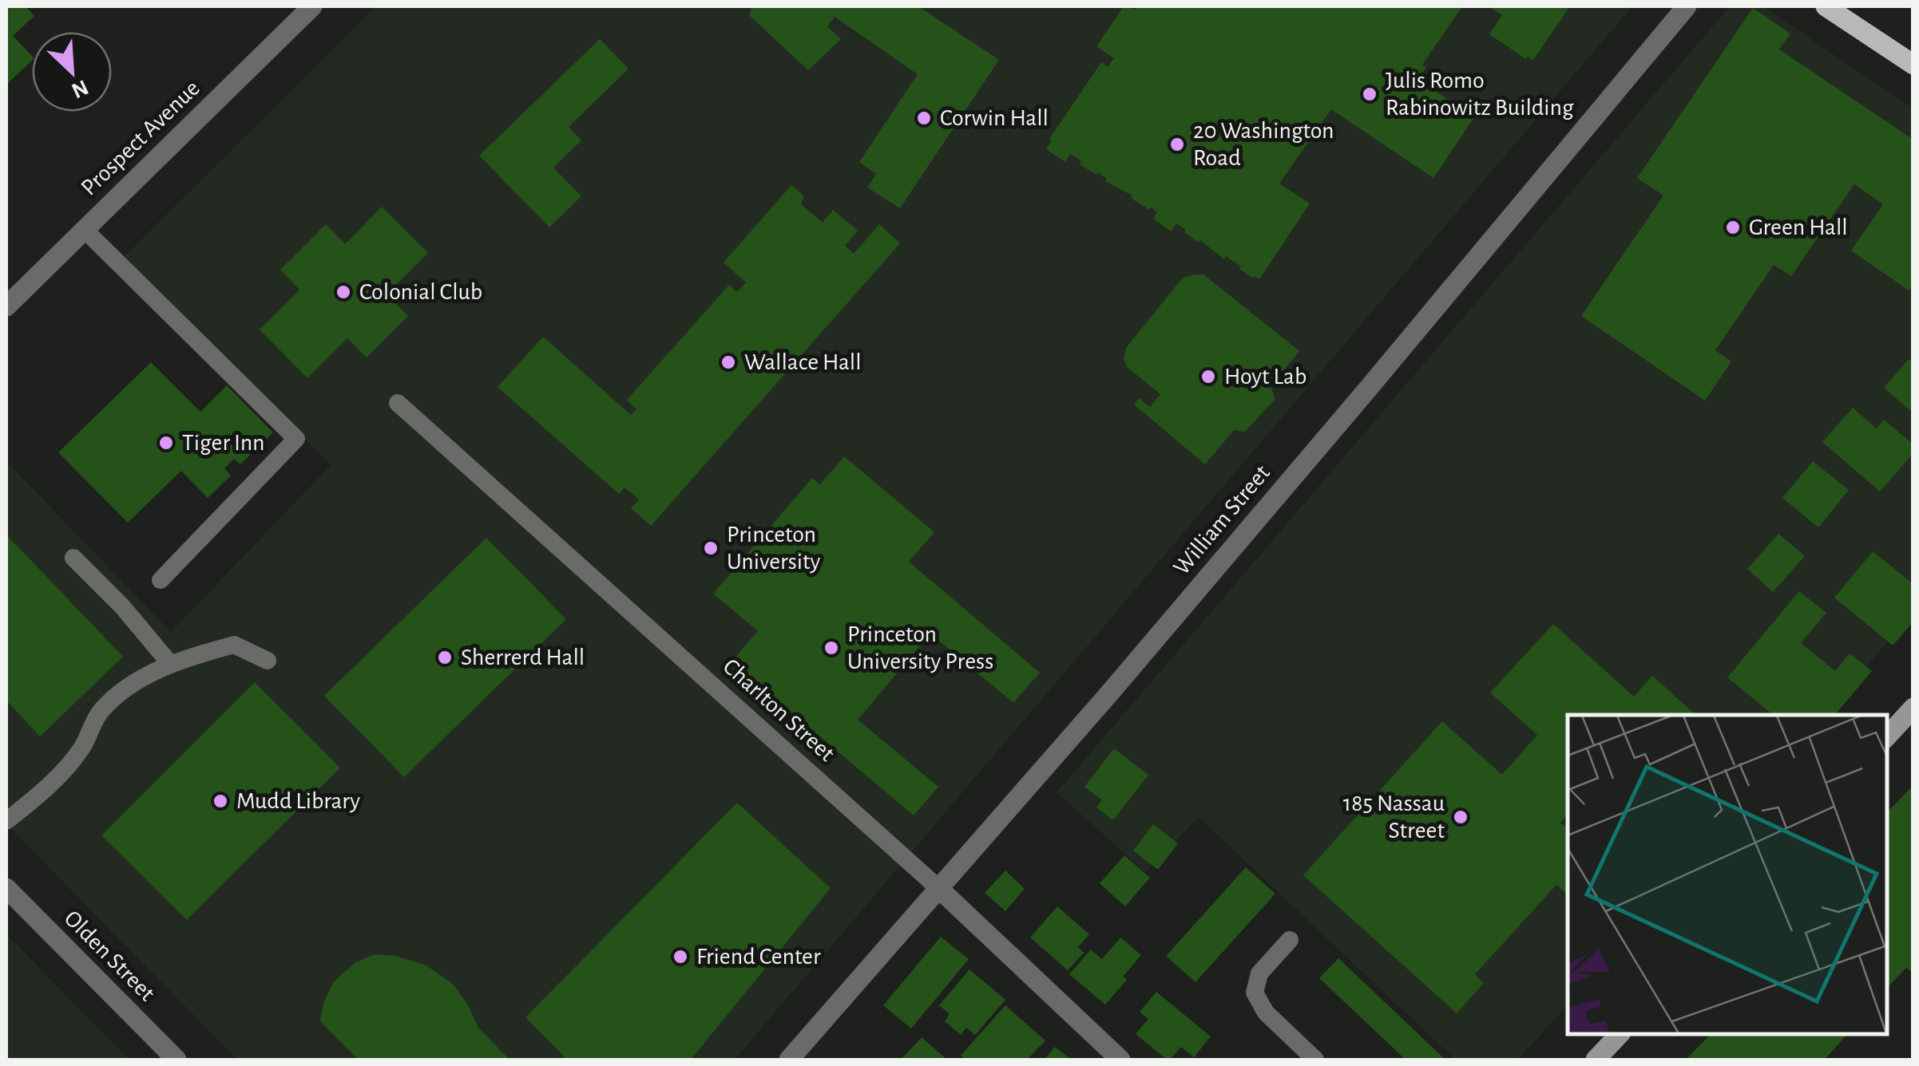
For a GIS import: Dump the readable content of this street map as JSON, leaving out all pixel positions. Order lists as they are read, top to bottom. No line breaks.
{"streets":{"street":["Prospect Avenue","William Street","Charlton Street","Olden Street"]},"crossings":[["William Street","Charlton Street"]],"places":["Julis Romo Rabinowitz Building","Corwin Hall","20 Washington Road","Green Hall","Colonial Club","Wallace Hall","Hoyt Lab","Tiger Inn","Princeton University","Princeton University Press","Sherrerd Hall","Mudd Library","185 Nassau Street","Friend Center"],"north":"bottom right"}
